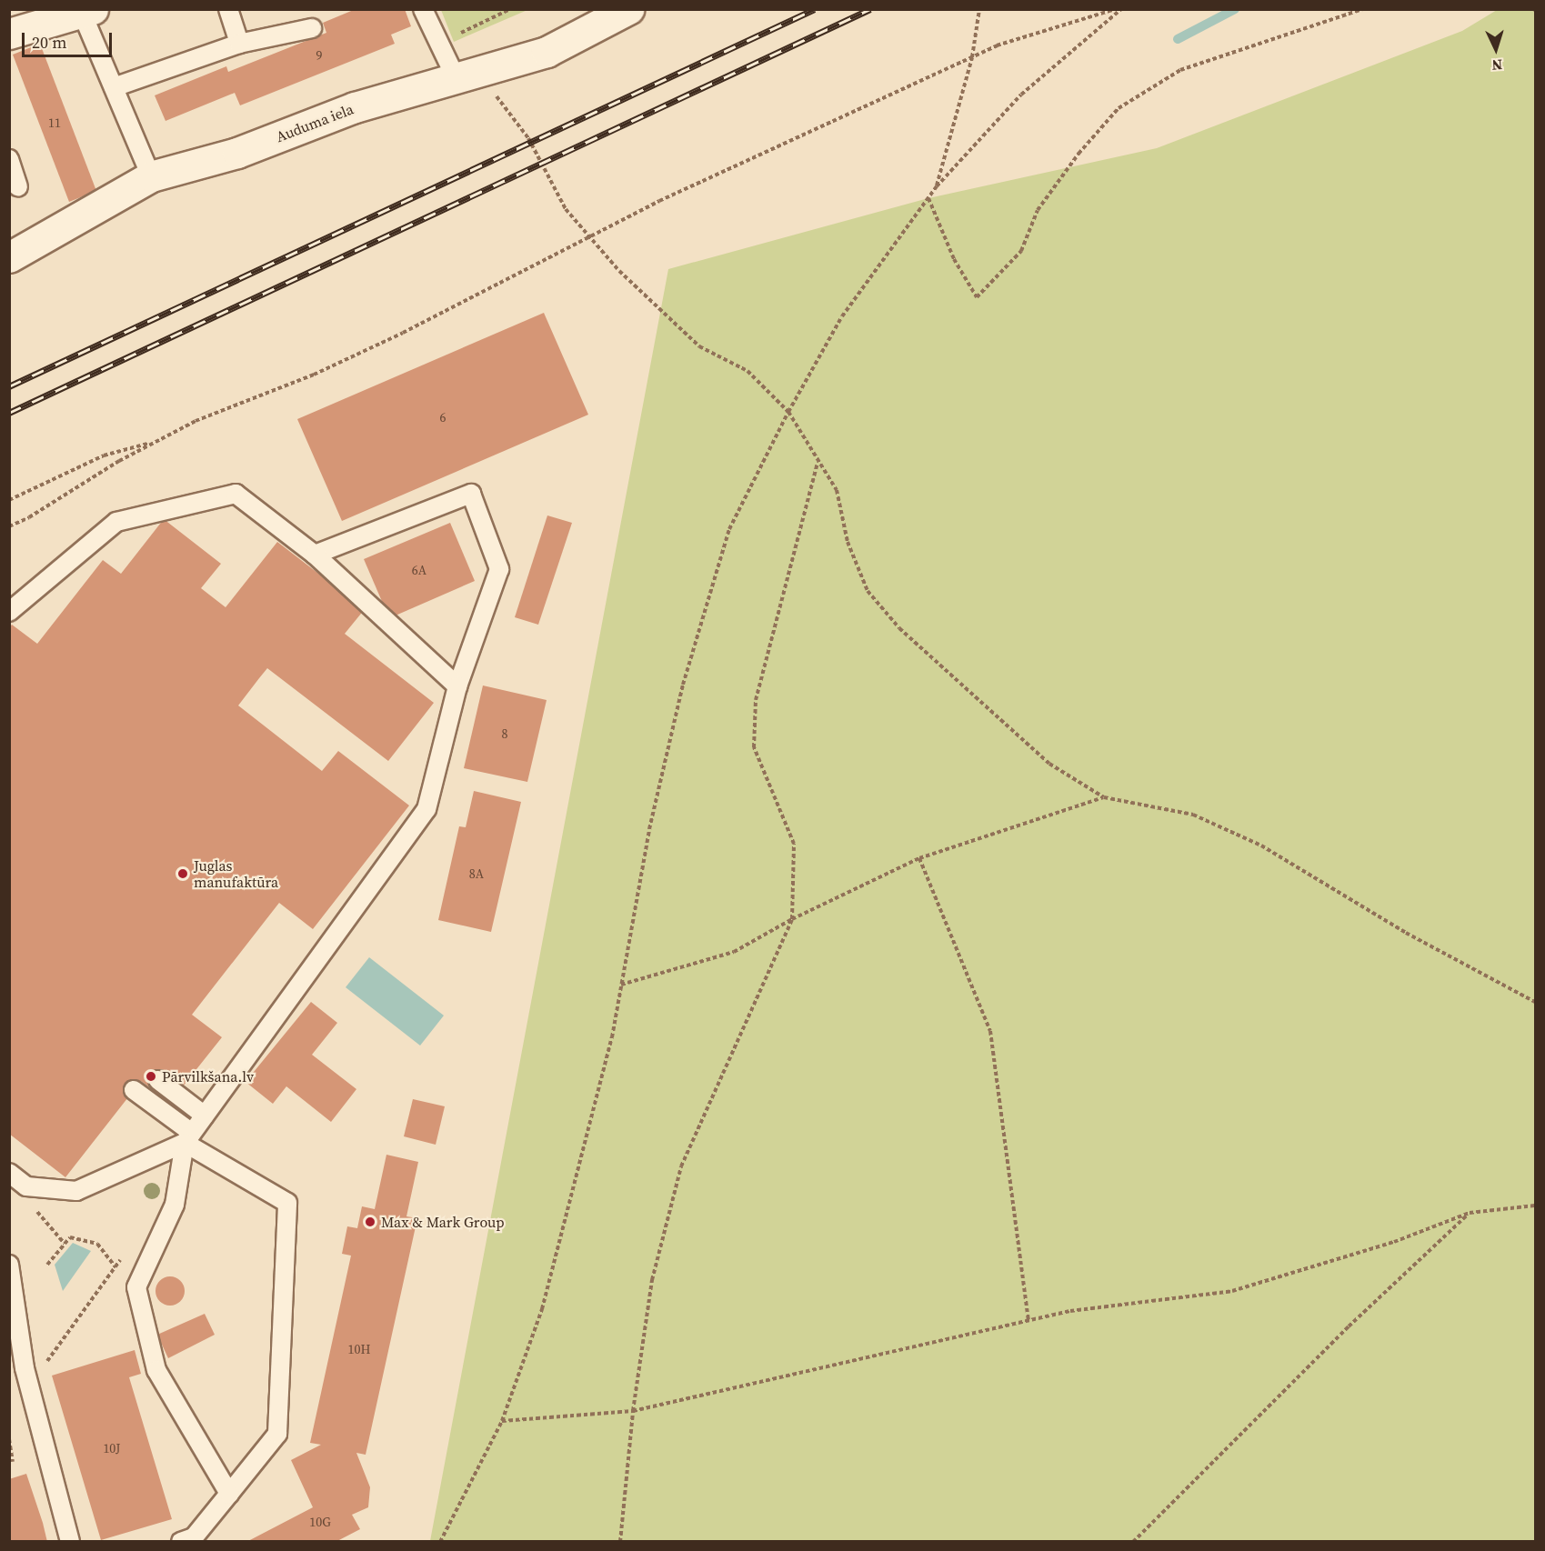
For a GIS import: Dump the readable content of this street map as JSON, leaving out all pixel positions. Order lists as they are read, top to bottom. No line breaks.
{"streets":{"street":["Auduma iela"]},"places":["Juglas manufaktūra","Pārvilkšana.lv","Max & Mark Group"],"house_numbers":["9","11","6","6A","8","8A","10H","10J","10G"],"scale_bar":"20 m","north":"bottom"}
